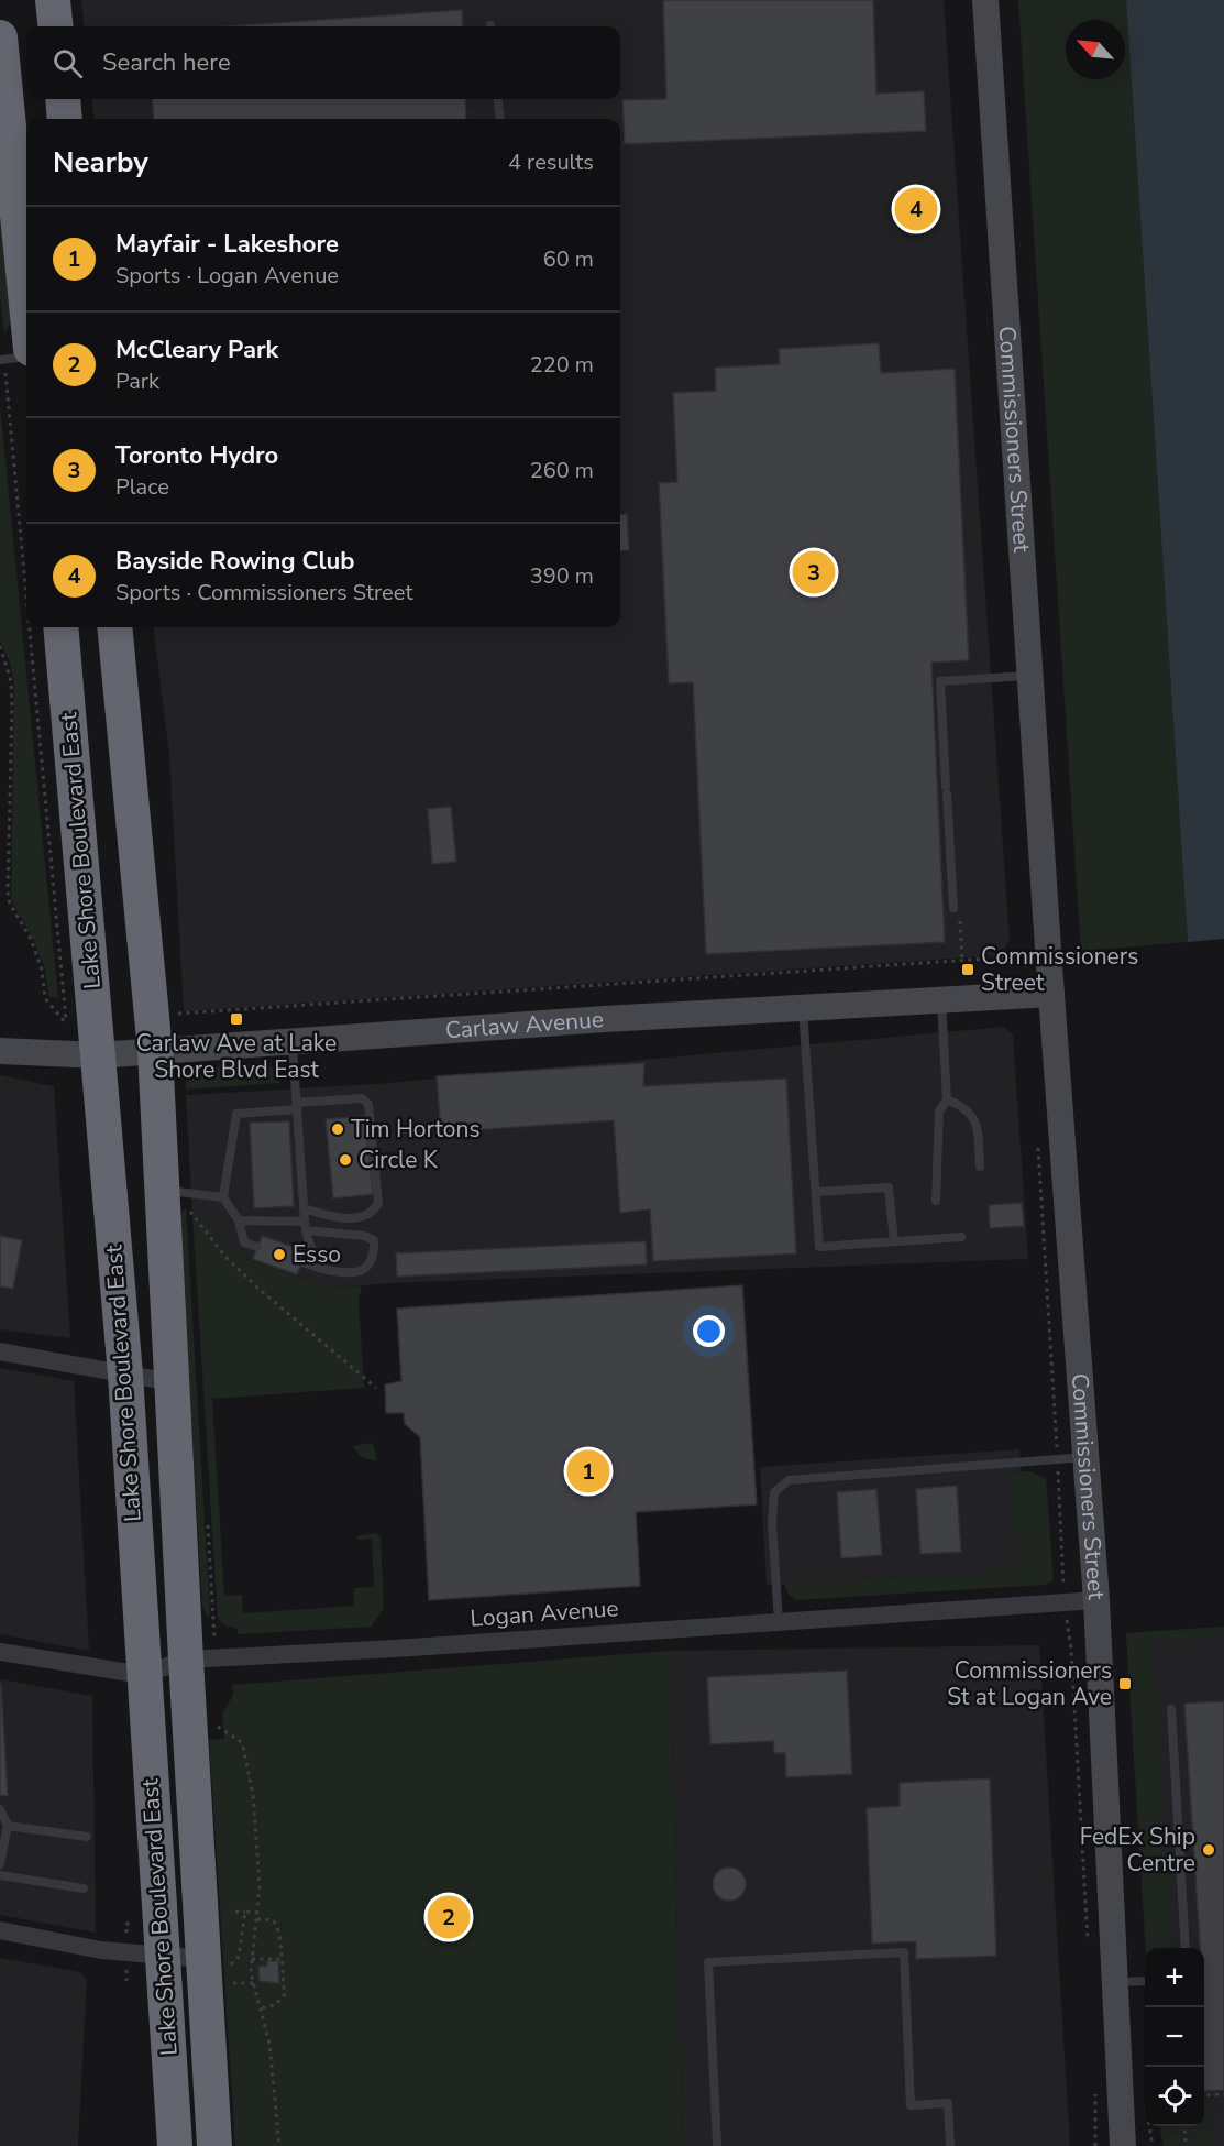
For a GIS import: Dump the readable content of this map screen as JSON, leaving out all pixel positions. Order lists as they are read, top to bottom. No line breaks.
{"streets":{"highway":["Lake Shore Boulevard East"],"street":["Commissioners Street","Carlaw Avenue","Logan Avenue"]},"crossings":[["Commissioners Street","Carlaw Avenue"],["Commissioners Street","Logan Avenue"],["Lake Shore Boulevard East","Carlaw Avenue"],["Lake Shore Boulevard East","Logan Avenue"]],"places":{"transit":["Commissioners Street","Carlaw Ave at Lake Shore Blvd East","Commissioners St at Logan Ave"],"other":["Tim Hortons","Circle K","Esso","FedEx Ship Centre"]},"north":"top left","page":{"search":"Search here","heading":["Nearby","4 results"],"pins":["4","3","1","2"],"list":[{"mark":"1","name":"Mayfair - Lakeshore","note":"Sports · Logan Avenue","value":"60 m"},{"mark":"2","name":"McCleary Park","note":"Park","value":"220 m"},{"mark":"3","name":"Toronto Hydro","note":"Place","value":"260 m"},{"mark":"4","name":"Bayside Rowing Club","note":"Sports · Commissioners Street","value":"390 m"}],"map_buttons":["+","−"]}}
